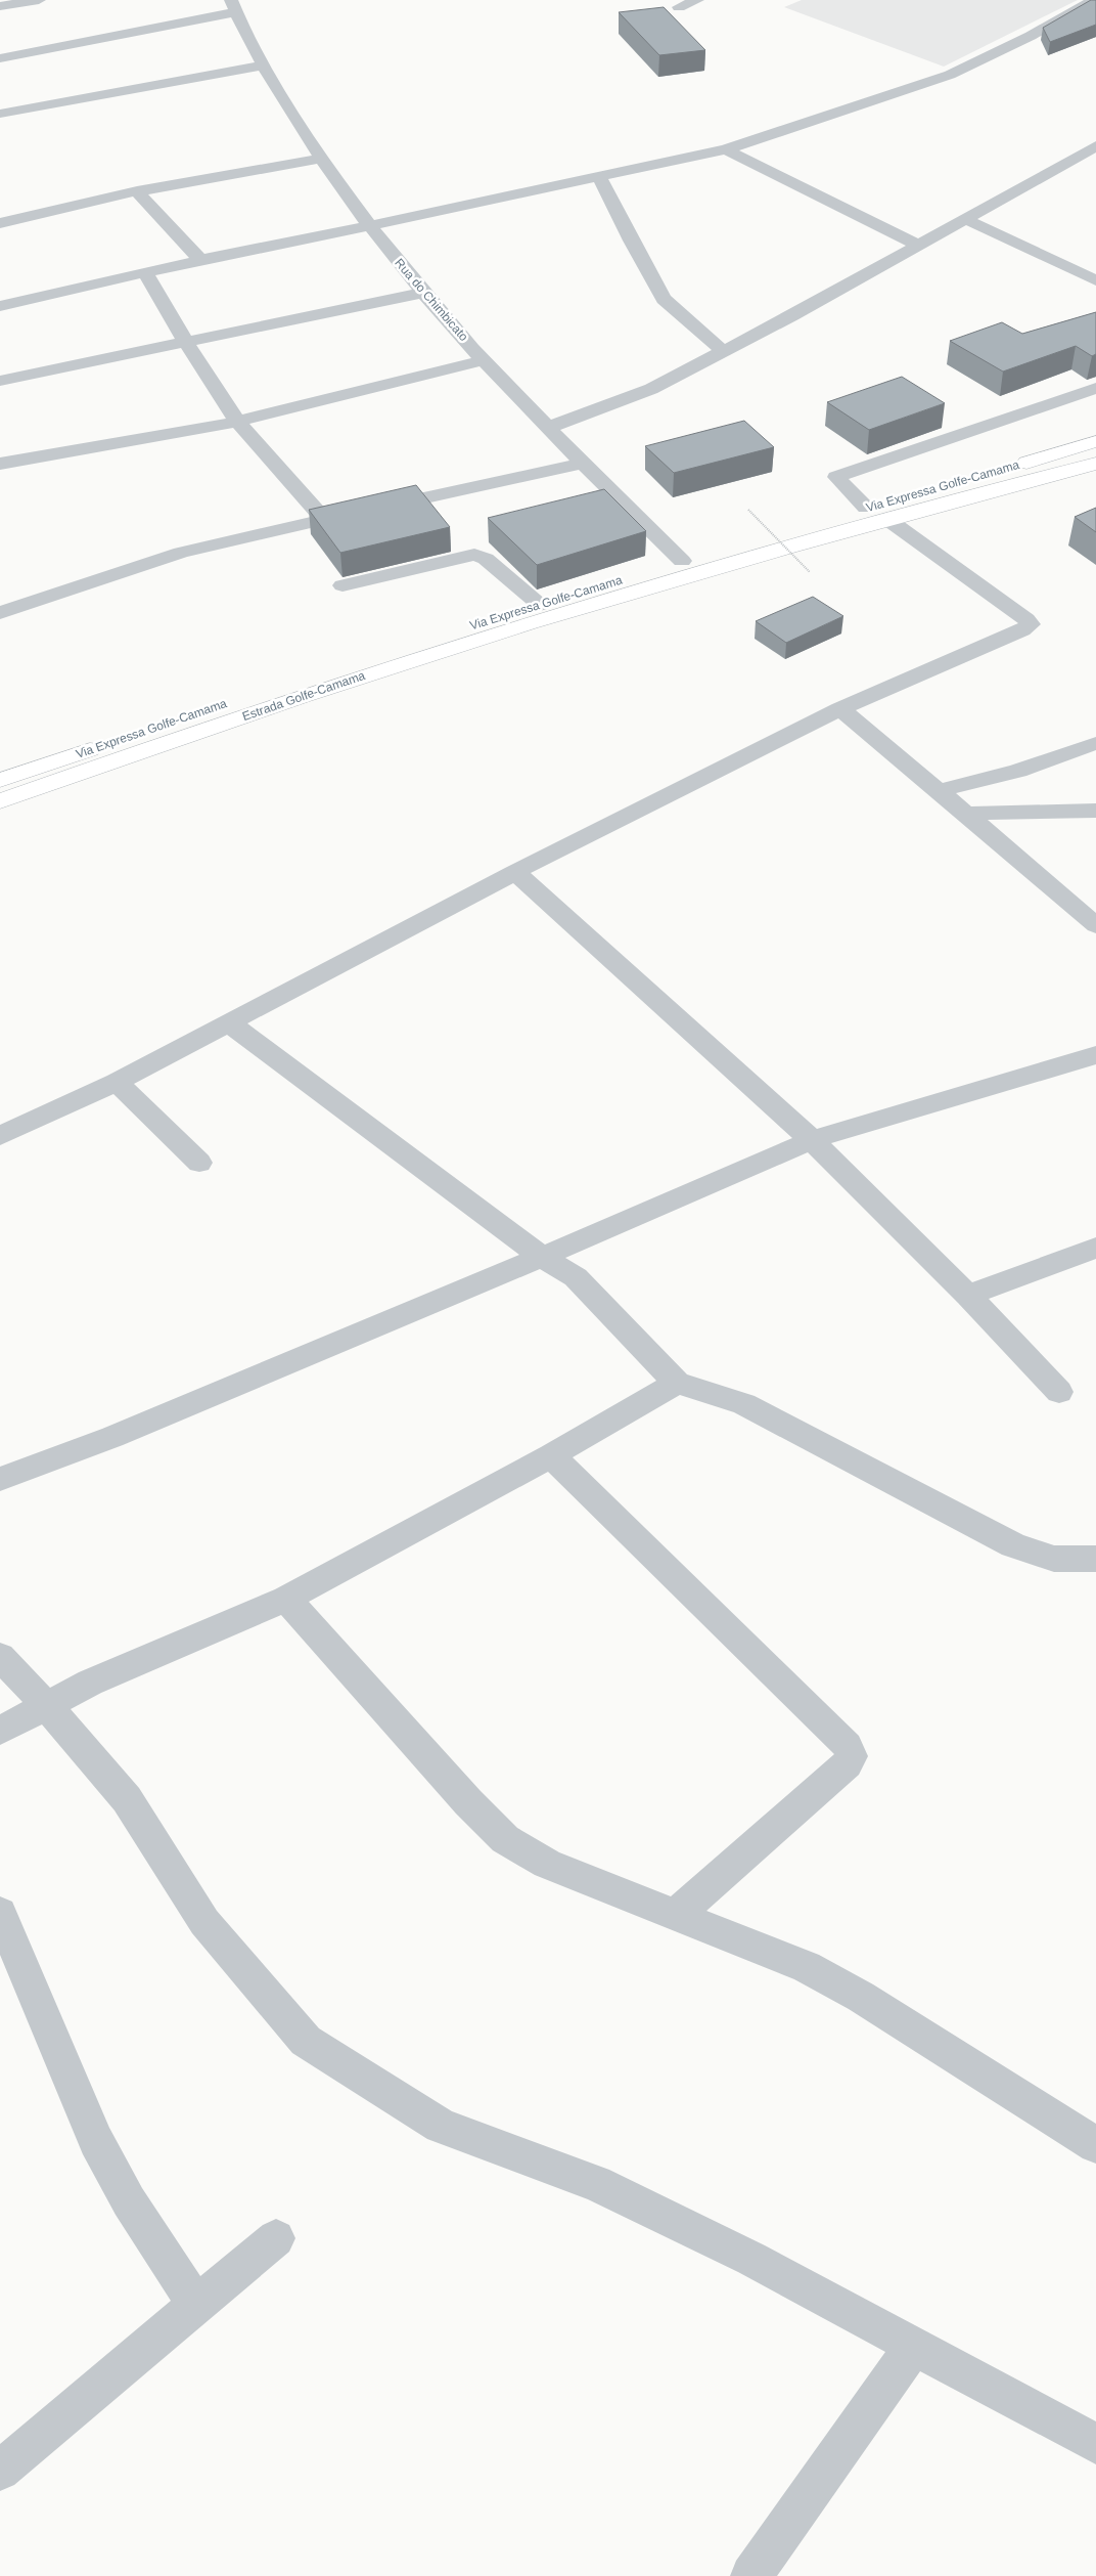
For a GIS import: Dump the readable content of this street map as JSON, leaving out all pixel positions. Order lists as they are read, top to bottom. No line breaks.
{"streets":{"highway":["Via Expressa Golfe-Camama","Estrada Golfe-Camama"],"street":["Rua do Chimbicato"]},"crossings":[["Rua do Chimbicato","Via Expressa Golfe-Camama"],["Via Expressa Golfe-Camama","Estrada Golfe-Camama"]]}
